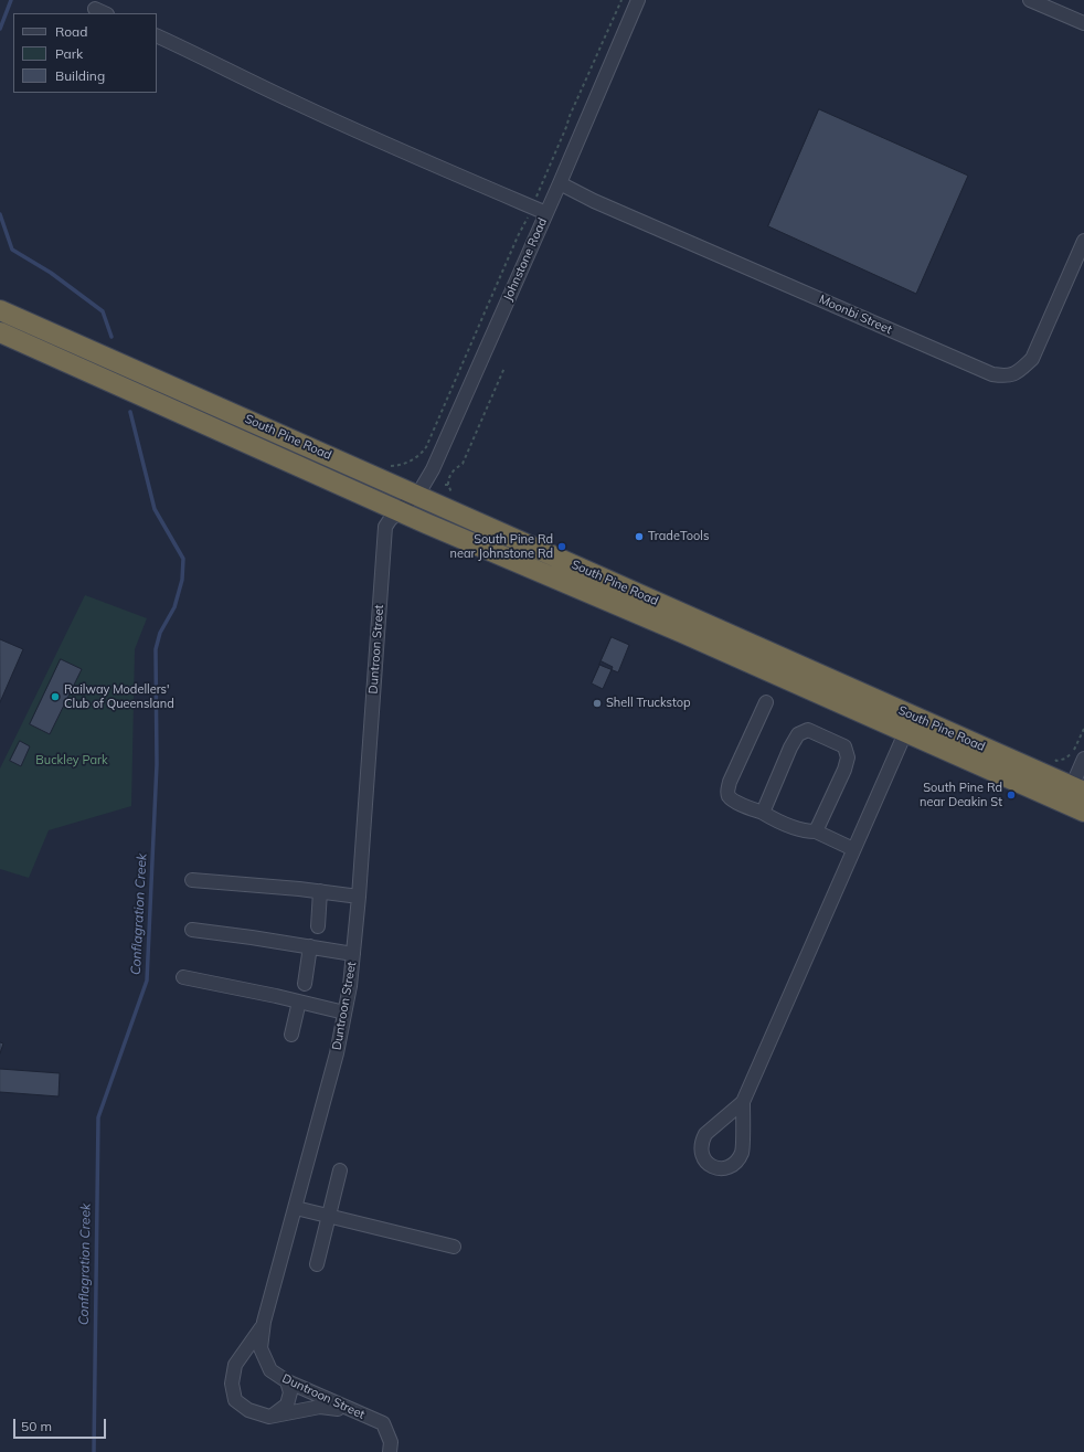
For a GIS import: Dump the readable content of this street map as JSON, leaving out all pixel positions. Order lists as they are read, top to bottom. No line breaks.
{"streets":{"highway":["South Pine Road"],"street":["Johnstone Road","Moonbi Street","Duntroon Street"]},"crossings":[["Johnstone Road","Moonbi Street"],["Johnstone Road","South Pine Road"],["Johnstone Road","Duntroon Street"],["South Pine Road","Duntroon Street"]],"water":["Conflagration Creek"],"parks":["Buckley Park"],"places":["TradeTools","South Pine Rd near Johnstone Rd","Railway Modellers' Club of Queensland","Shell Truckstop","South Pine Rd near Deakin St"],"legend":["Road","Park","Building"],"scale_bar":"50 m"}
